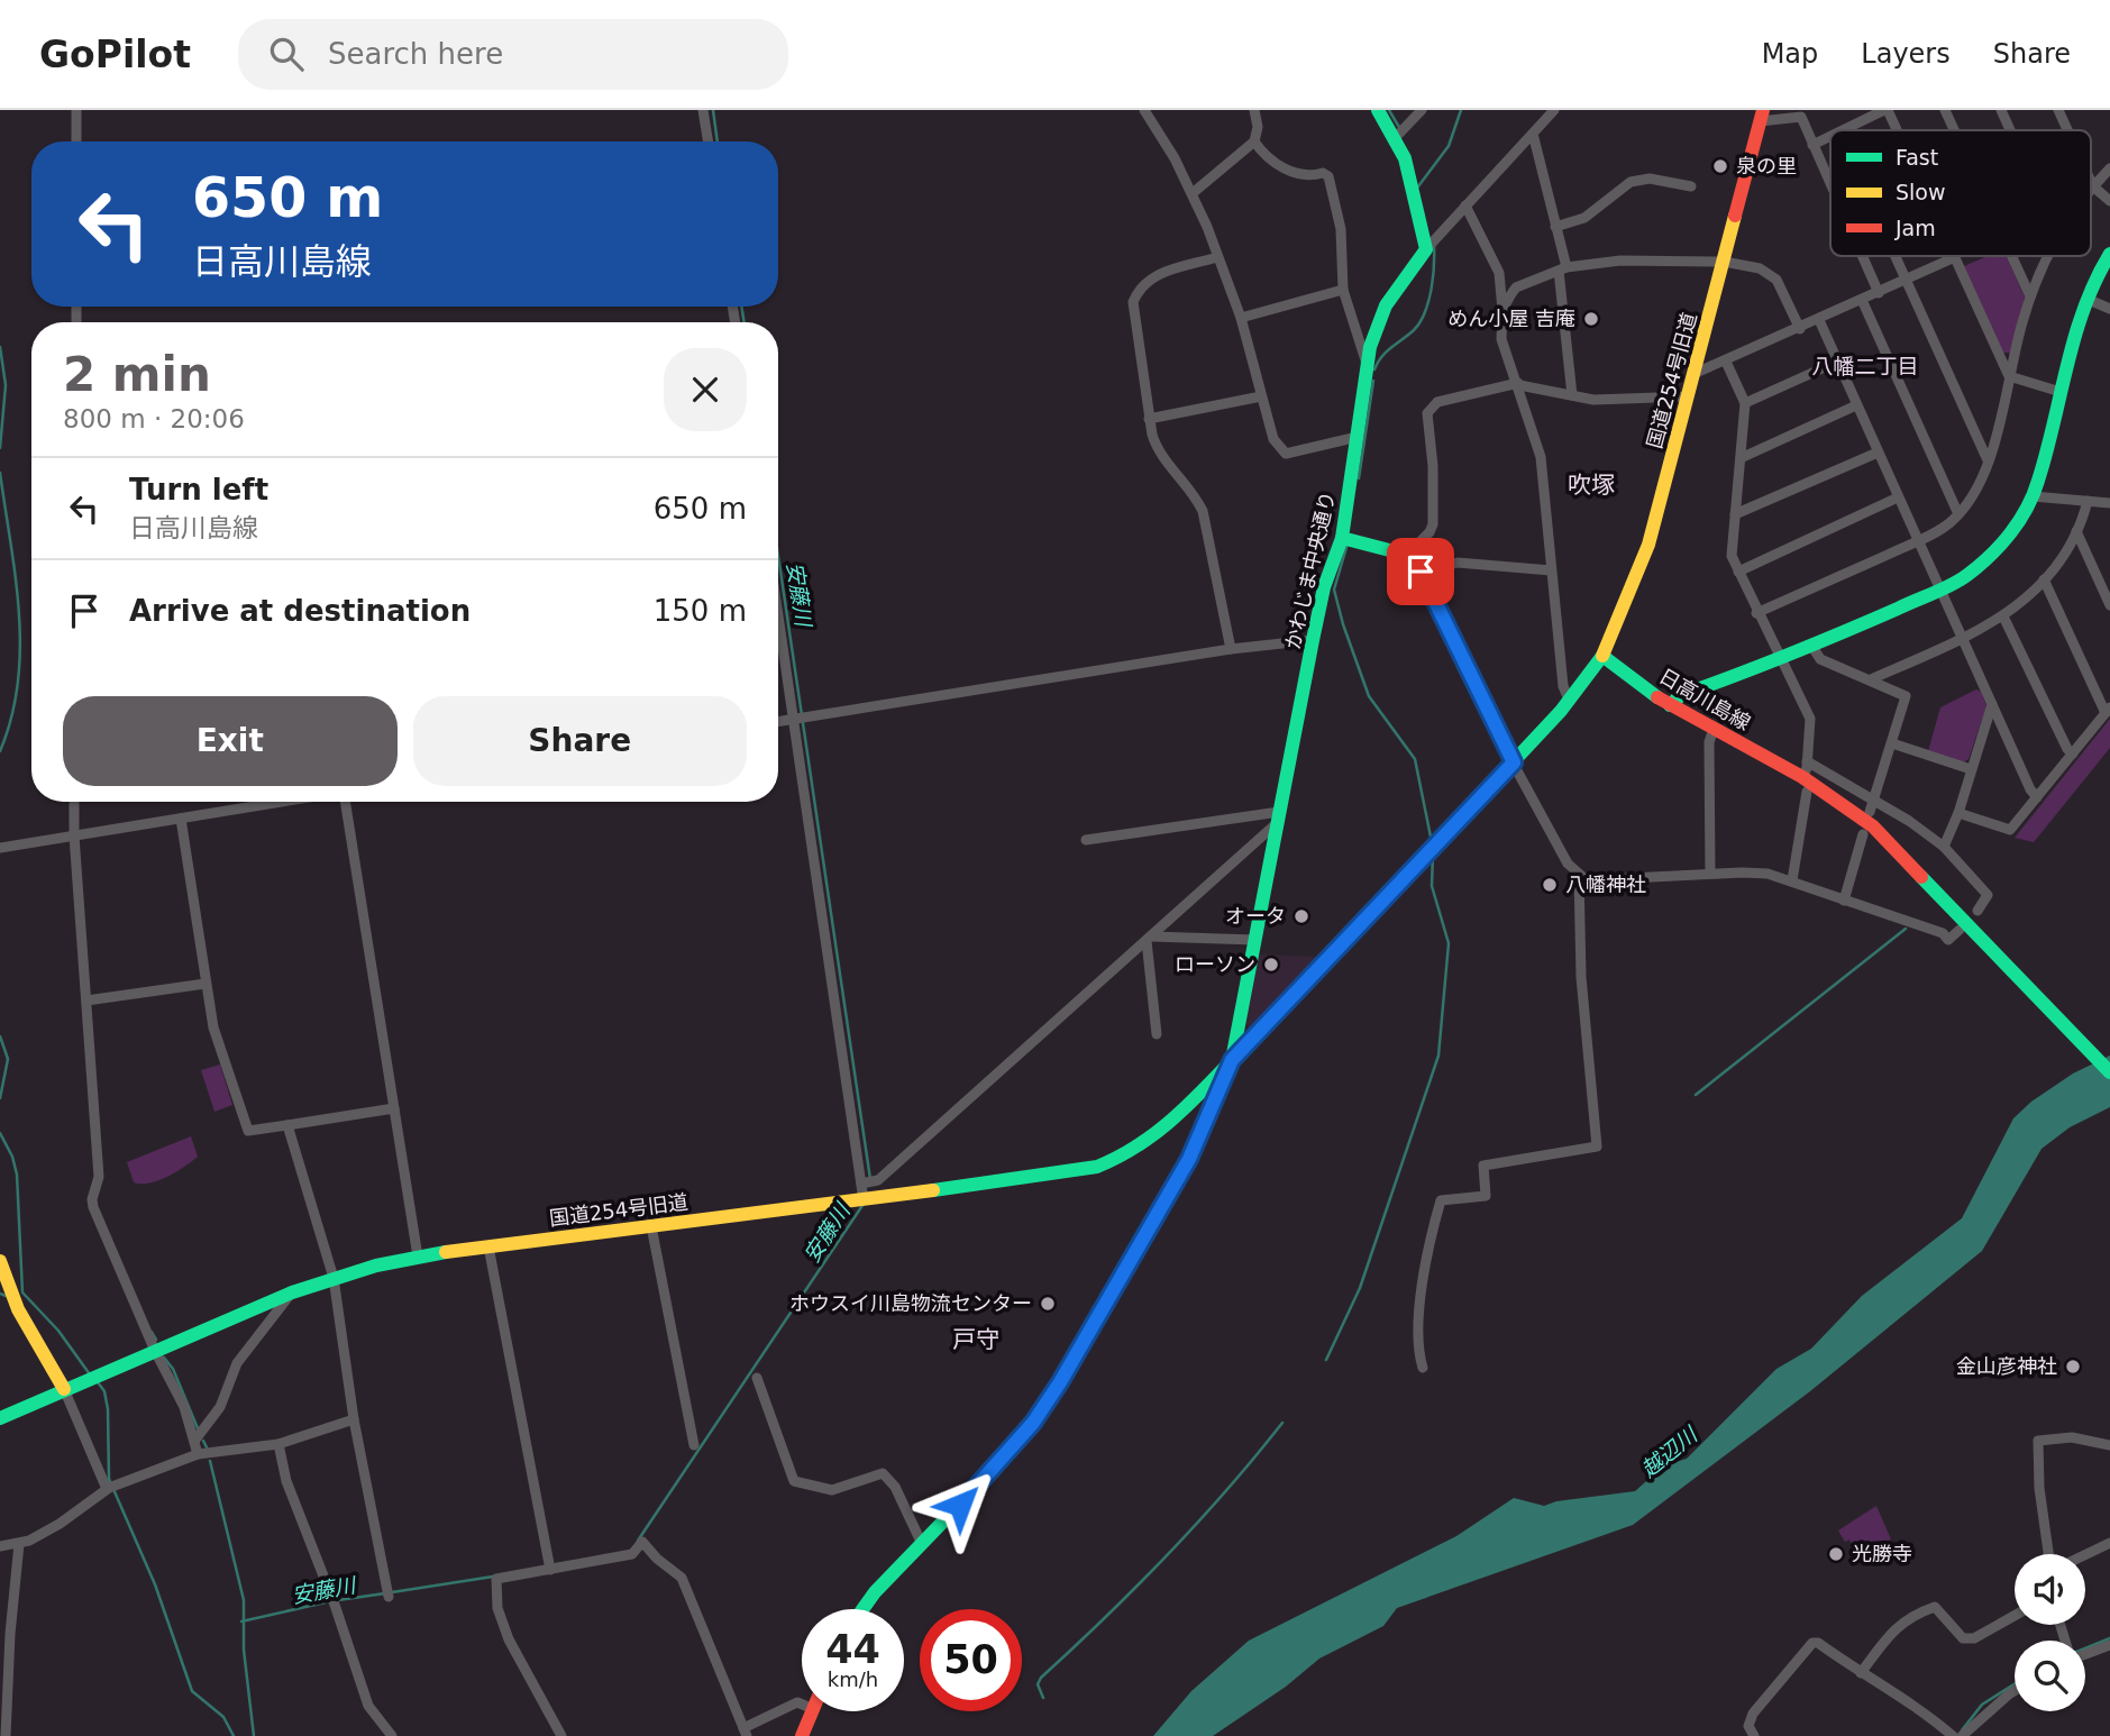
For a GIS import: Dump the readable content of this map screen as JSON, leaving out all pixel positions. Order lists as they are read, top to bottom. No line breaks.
{"streets":{"street":["国道254号旧道","かわじま中央通り","日高川島線"]},"crossings":[["国道254号旧道","かわじま中央通り"],["国道254号旧道","日高川島線"]],"districts":["八幡二丁目","吹塚","戸守"],"water":["安藤川","越辺川"],"places":["泉の里","めん小屋 吉庵","八幡神社","オータ","ローソン","ホウスイ川島物流センター","金山彦神社","光勝寺"],"legend":["Fast","Slow","Jam"],"page":{"header":"GoPilot","search":"Search here","nav":["Map","Layers","Share"],"turn":["650 m","日高川島線"],"heading":["2 min","800 m · 20:06"],"list":[{"name":"Turn left","note":"日高川島線","value":"650 m"},{"name":"Arrive at destination","value":"150 m"}],"buttons":["Exit","Share"],"speed":"44 km/h","limit":"50"}}
